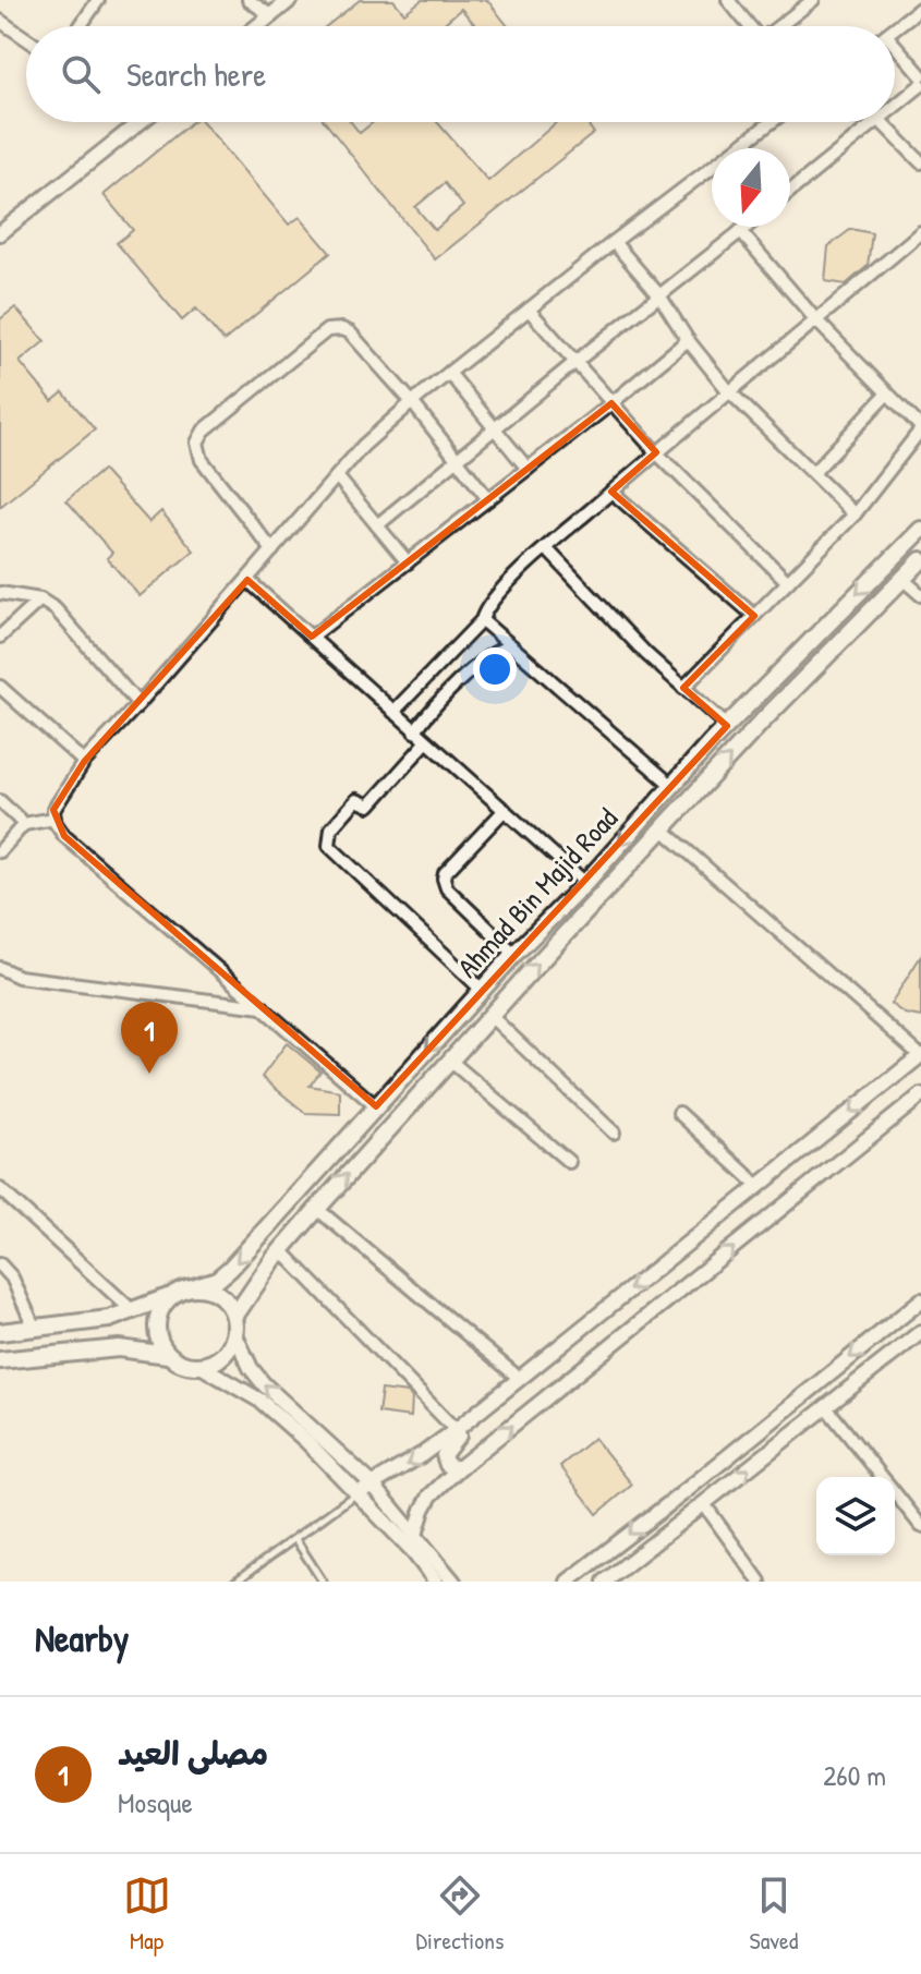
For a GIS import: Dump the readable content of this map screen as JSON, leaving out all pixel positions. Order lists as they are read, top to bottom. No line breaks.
{"streets":{"main road":["Ahmad Bin Majid Road"]},"north":"bottom","page":{"search":"Search here","pins":"1","heading":"Nearby","list":[{"mark":"1","name":"مصلى العيد","note":"Mosque","value":"260 m"}],"nav":["Map","Directions","Saved"]}}
